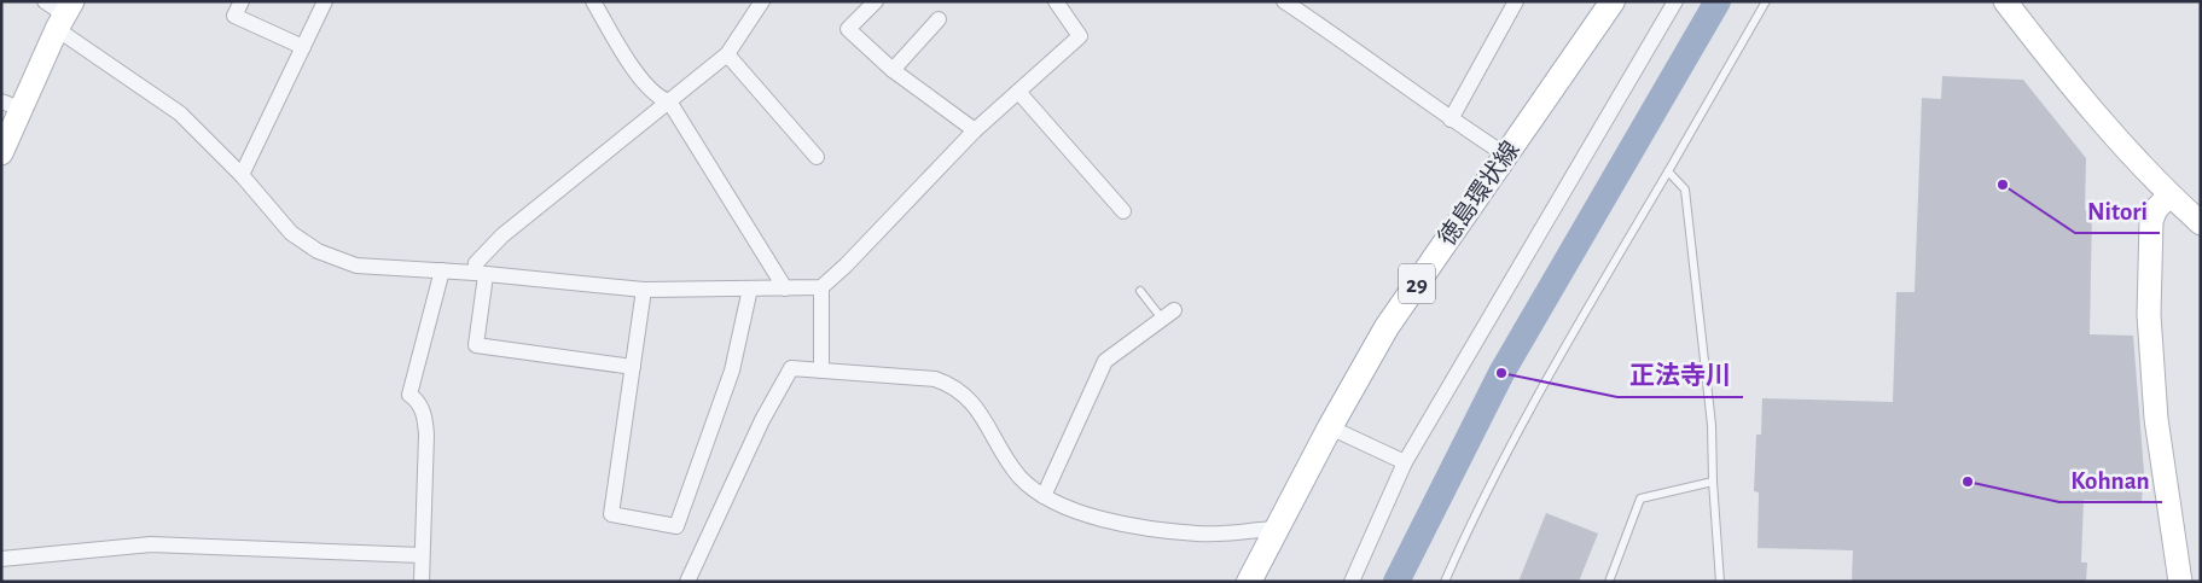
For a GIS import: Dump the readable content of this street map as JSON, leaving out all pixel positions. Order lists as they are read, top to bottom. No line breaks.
{"streets":{"main road":["徳島環状線","29"]},"places":["Nitori","正法寺川","Kohnan"]}
